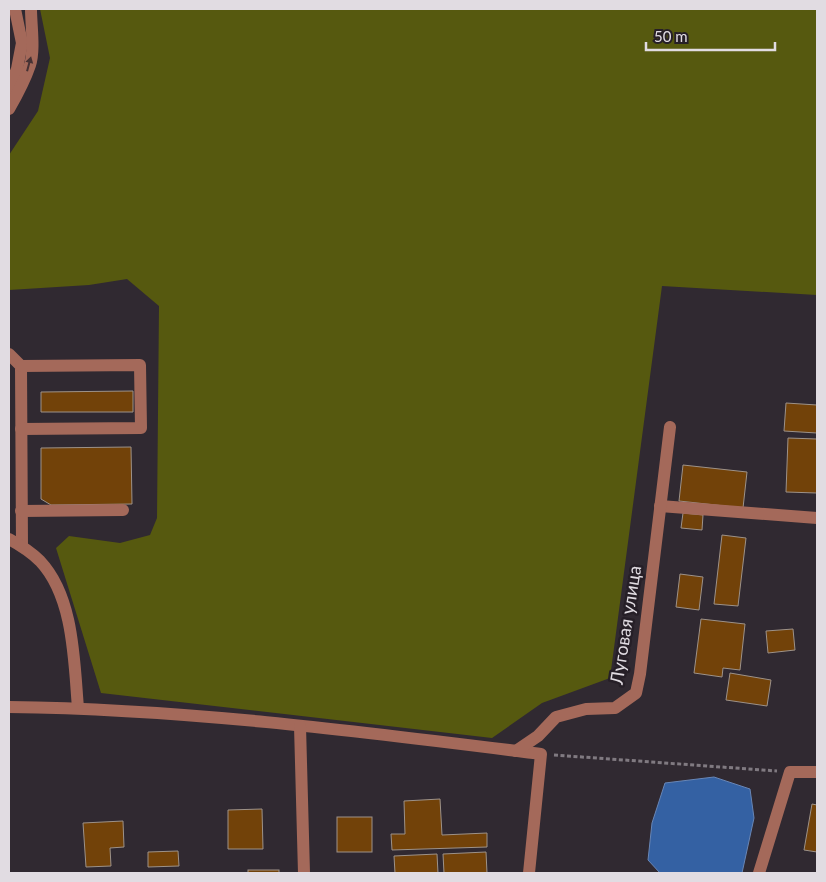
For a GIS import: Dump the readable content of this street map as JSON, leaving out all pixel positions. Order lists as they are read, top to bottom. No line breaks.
{"streets":{"street":["Луговая улица"]},"scale_bar":"50 m"}
